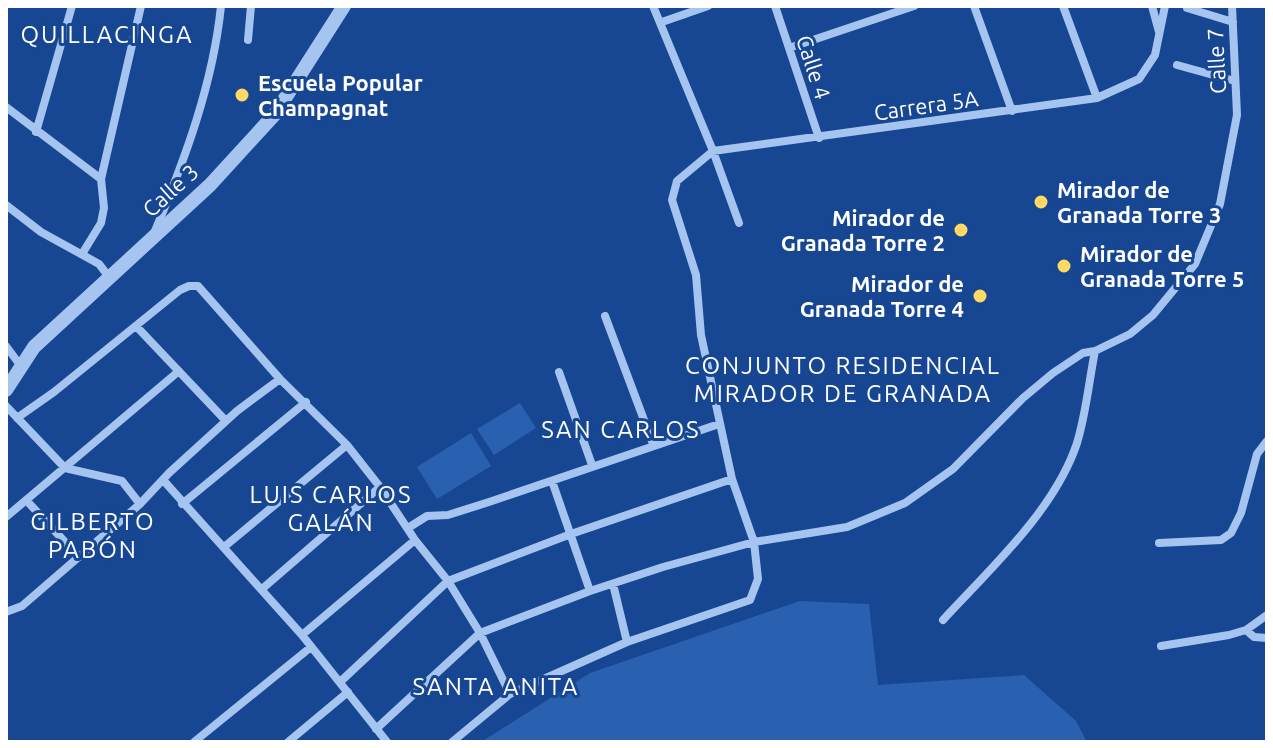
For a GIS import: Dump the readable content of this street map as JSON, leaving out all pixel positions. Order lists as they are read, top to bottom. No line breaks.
{"streets":{"street":["Calle 7","Calle 4","Carrera 5A","Calle 3"]},"crossings":[["Calle 4","Carrera 5A"]],"districts":["QUILLACINGA","CONJUNTO RESIDENCIAL MIRADOR DE GRANADA","SAN CARLOS","LUIS CARLOS GALÁN","GILBERTO PABÓN","SANTA ANITA"],"places":["Escuela Popular Champagnat","Mirador de Granada Torre 3","Mirador de Granada Torre 2","Mirador de Granada Torre 5","Mirador de Granada Torre 4"]}
